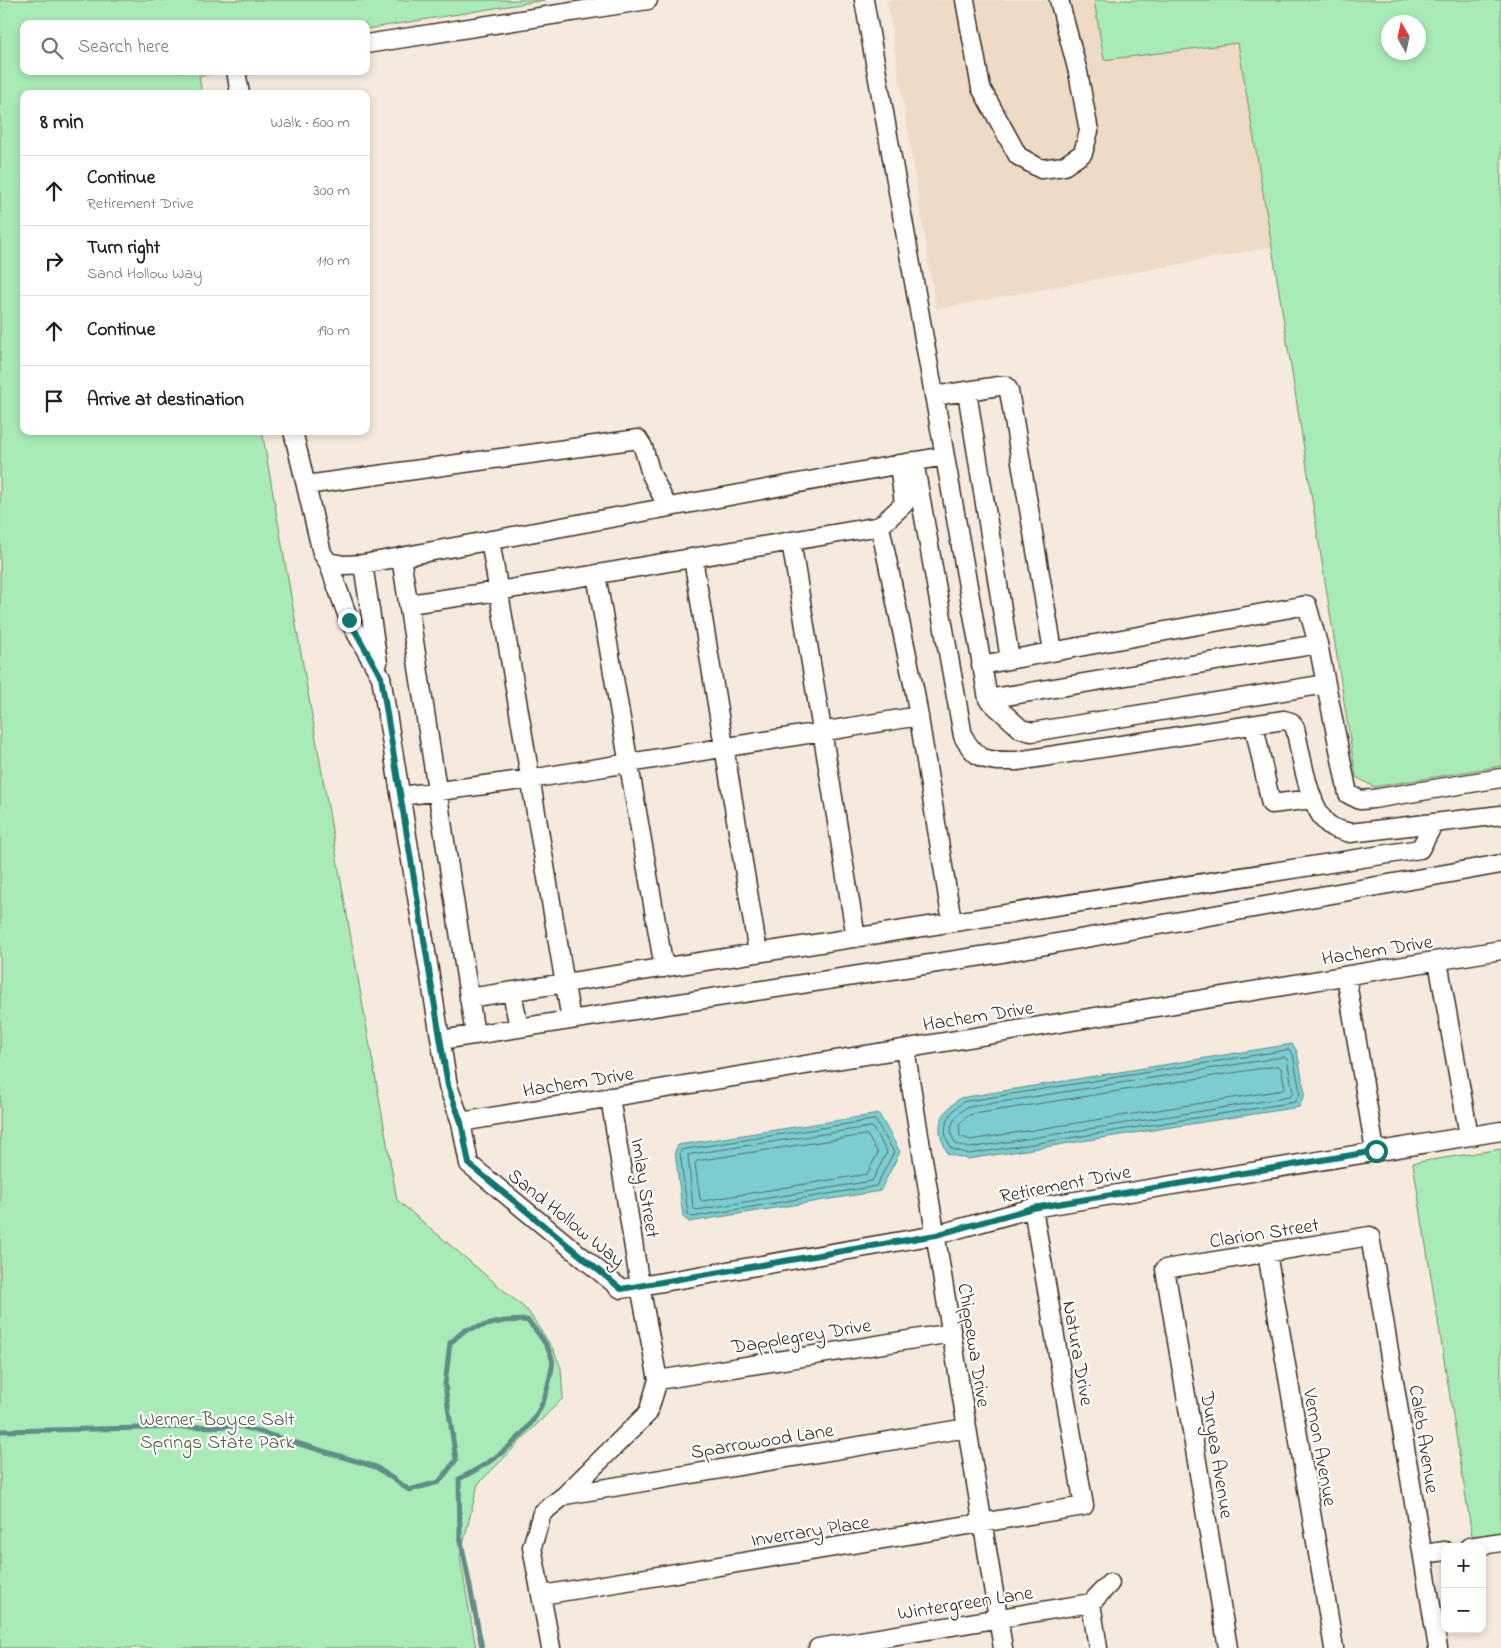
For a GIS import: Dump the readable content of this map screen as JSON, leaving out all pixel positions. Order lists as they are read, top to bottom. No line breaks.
{"streets":{"street":["Hachem Drive","Retirement Drive","Imlay Street","Sand Hollow Way","Clarion Street","Dapplegrey Drive","Chippewa Drive","Natura Drive","Caleb Avenue","Sparrowood Lane","Vernon Avenue","Duryea Avenue","Inverrary Place","Wintergreen Lane"]},"crossings":[["Hachem Drive","Imlay Street"],["Hachem Drive","Sand Hollow Way"],["Hachem Drive","Chippewa Drive"],["Retirement Drive","Imlay Street"],["Retirement Drive","Sand Hollow Way"],["Retirement Drive","Chippewa Drive"],["Retirement Drive","Natura Drive"],["Imlay Street","Sand Hollow Way"],["Sand Hollow Way","Dapplegrey Drive"],["Sand Hollow Way","Sparrowood Lane"],["Sand Hollow Way","Inverrary Place"],["Clarion Street","Caleb Avenue"],["Clarion Street","Vernon Avenue"],["Clarion Street","Duryea Avenue"],["Dapplegrey Drive","Chippewa Drive"],["Chippewa Drive","Sparrowood Lane"],["Chippewa Drive","Inverrary Place"],["Chippewa Drive","Wintergreen Lane"],["Natura Drive","Inverrary Place"]],"parks":["Werner-Boyce Salt Springs State Park"],"north":"top","page":{"search":"Search here","heading":["8 min","Walk · 600 m"],"list":[["Continue","Retirement Drive","300 m"],["Turn right","Sand Hollow Way","110 m"],["Continue","190 m"],"Arrive at destination"],"map_buttons":["+","−"]}}
